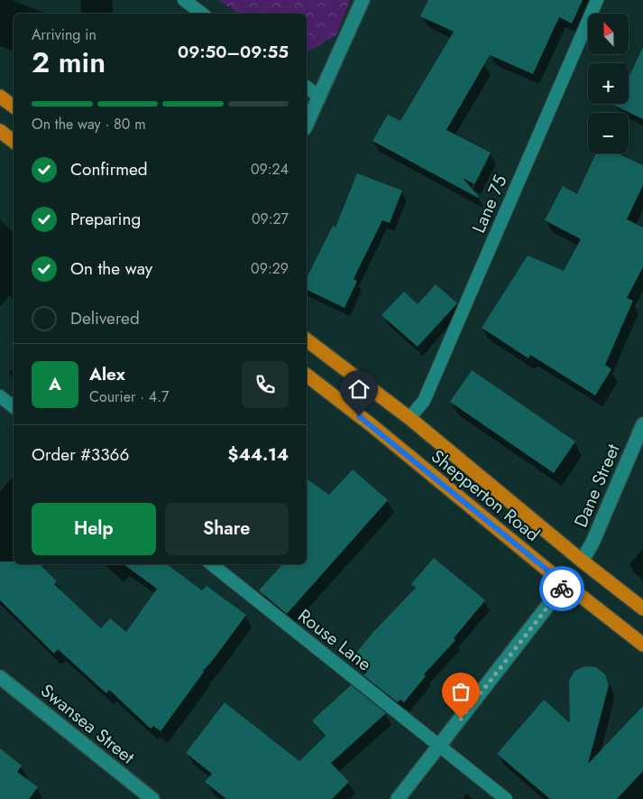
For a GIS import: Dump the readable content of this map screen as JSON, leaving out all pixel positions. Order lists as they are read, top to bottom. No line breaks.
{"streets":{"highway":["Shepperton Road"],"street":["Dane Street","Swansea Street"],"lane":["Lane 75","Rouse Lane"]},"crossings":[["Lane 75","Shepperton Road"],["Dane Street","Shepperton Road"]],"north":"top","page":{"map_buttons":["+","−"],"heading":["2 min","Arriving in","09:50–09:55"],"panel":["Alex","Courier · 4.7","Order #3366","$44.14"],"bar":"On the way · 80 m","list":[["Confirmed","09:24"],["Preparing","09:27"],["On the way","09:29"],"Delivered"],"round":"A","buttons":["Help","Share"]}}
